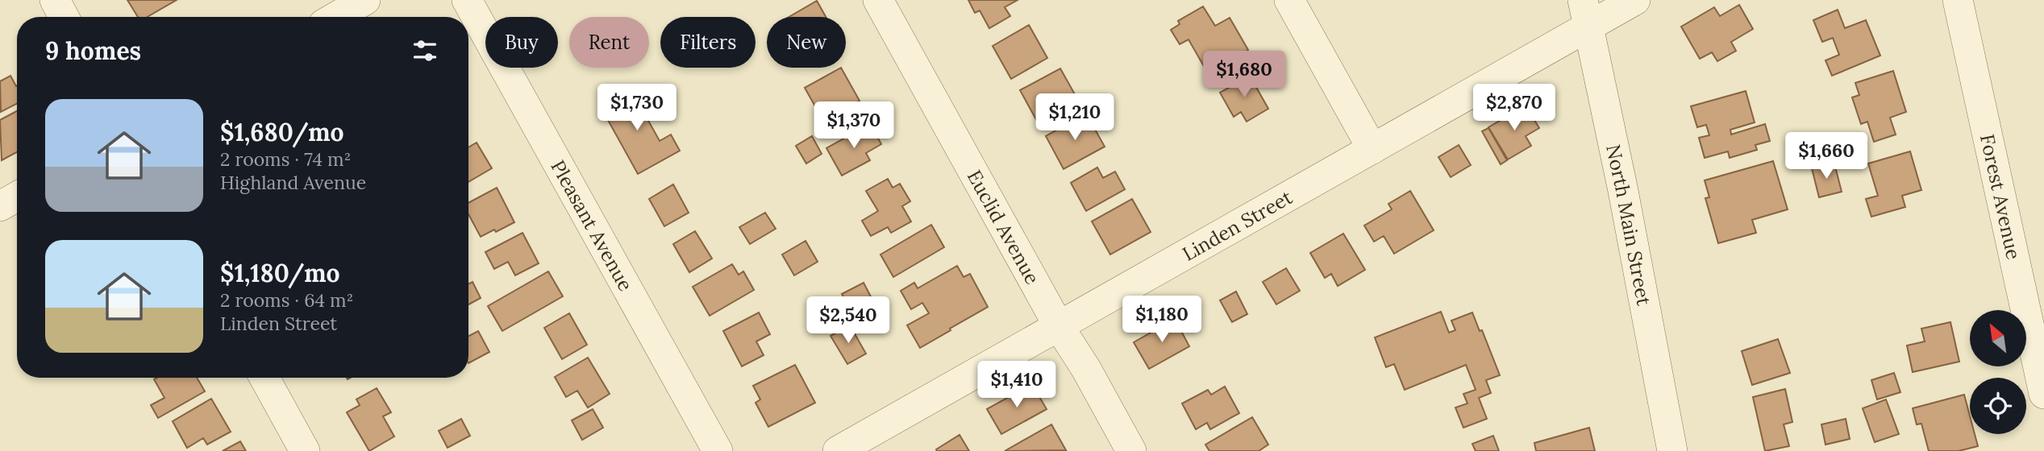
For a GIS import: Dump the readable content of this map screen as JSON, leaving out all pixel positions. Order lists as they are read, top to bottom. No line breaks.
{"streets":{"street":["Forest Avenue","Pleasant Avenue","Linden Street","North Main Street","Euclid Avenue"]},"crossings":[["Linden Street","North Main Street"],["Linden Street","Euclid Avenue"]],"north":"top left","page":{"chip":["Buy","Rent","Filters","New"],"heading":"9 homes","price":["$1,680","$1,730","$2,870","$1,210","$1,370","$1,660","$1,180","$2,540","$1,410"],"list":[{"name":"$1,680/mo","note":"2 rooms · 74 m² · Highland Avenue"},{"name":"$1,180/mo","note":"2 rooms · 64 m² · Linden Street"}]}}
